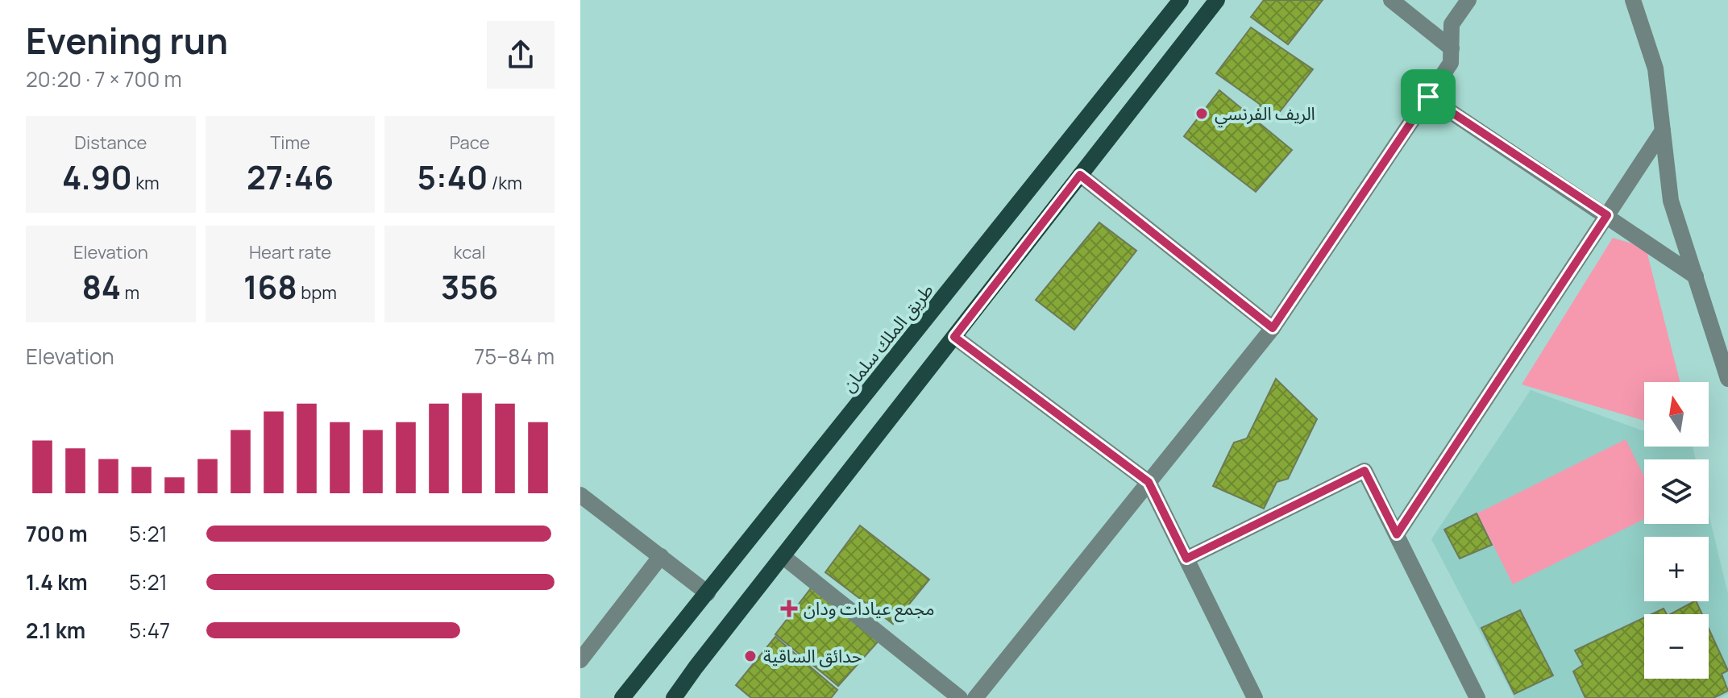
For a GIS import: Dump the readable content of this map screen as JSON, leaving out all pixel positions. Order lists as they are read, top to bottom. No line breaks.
{"streets":{"main road":["طريق الملك سلمان"]},"places":{"other":["الريف الفرنسي","حدائق الساقية"],"health":["مجمع عيادات ودان"]},"north":"top","page":{"heading":["Evening run","20:20 · 7 × 700 m"],"stats":[["Distance","4.90 km"],["Time","27:46"],["Pace","5:40 /km"],["Elevation","84 m"],["Heart rate","168 bpm"],["kcal","356"]],"chart":["Elevation","75–84 m"],"map_buttons":["+","−"],"list":[{"name":"700 m","note":"5:21"},{"name":"1.4 km","note":"5:21"},{"name":"2.1 km","note":"5:47"}]}}
